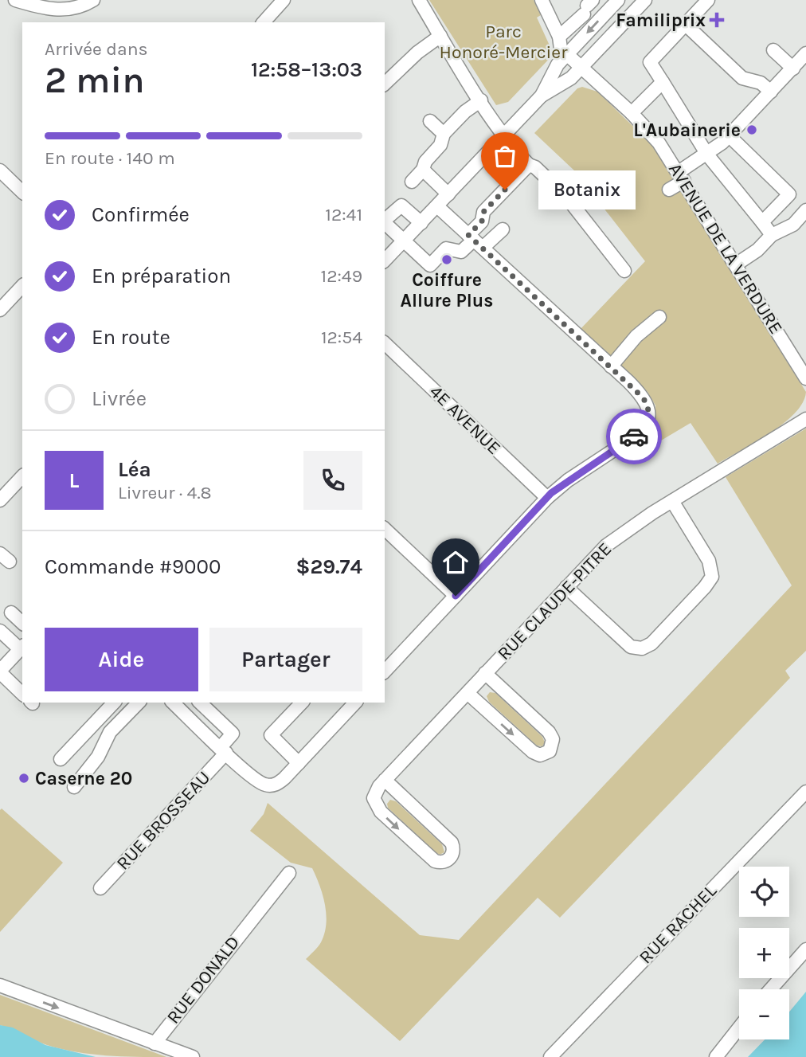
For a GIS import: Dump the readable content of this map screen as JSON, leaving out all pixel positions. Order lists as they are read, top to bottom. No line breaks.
{"streets":{"street":["AVENUE DE LA VERDURE","4E AVENUE","RUE CLAUDE-PITRE","RUE BROSSEAU","RUE RACHEL","RUE DONALD"]},"parks":["Parc Honoré-Mercier"],"places":{"health":["Familiprix"],"other":["L'Aubainerie","Botanix","Coiffure Allure Plus","Caserne 20"]},"page":{"heading":["2 min","Arrivée dans","12:58–13:03"],"panel":["Léa","Livreur · 4.8","Commande #9000","$29.74"],"bar":"En route · 140 m","bubble":"Botanix","list":[["Confirmée","12:41"],["En préparation","12:49"],["En route","12:54"],"Livrée"],"round":"L","buttons":["Aide","Partager"],"map_buttons":["+","−"]}}
